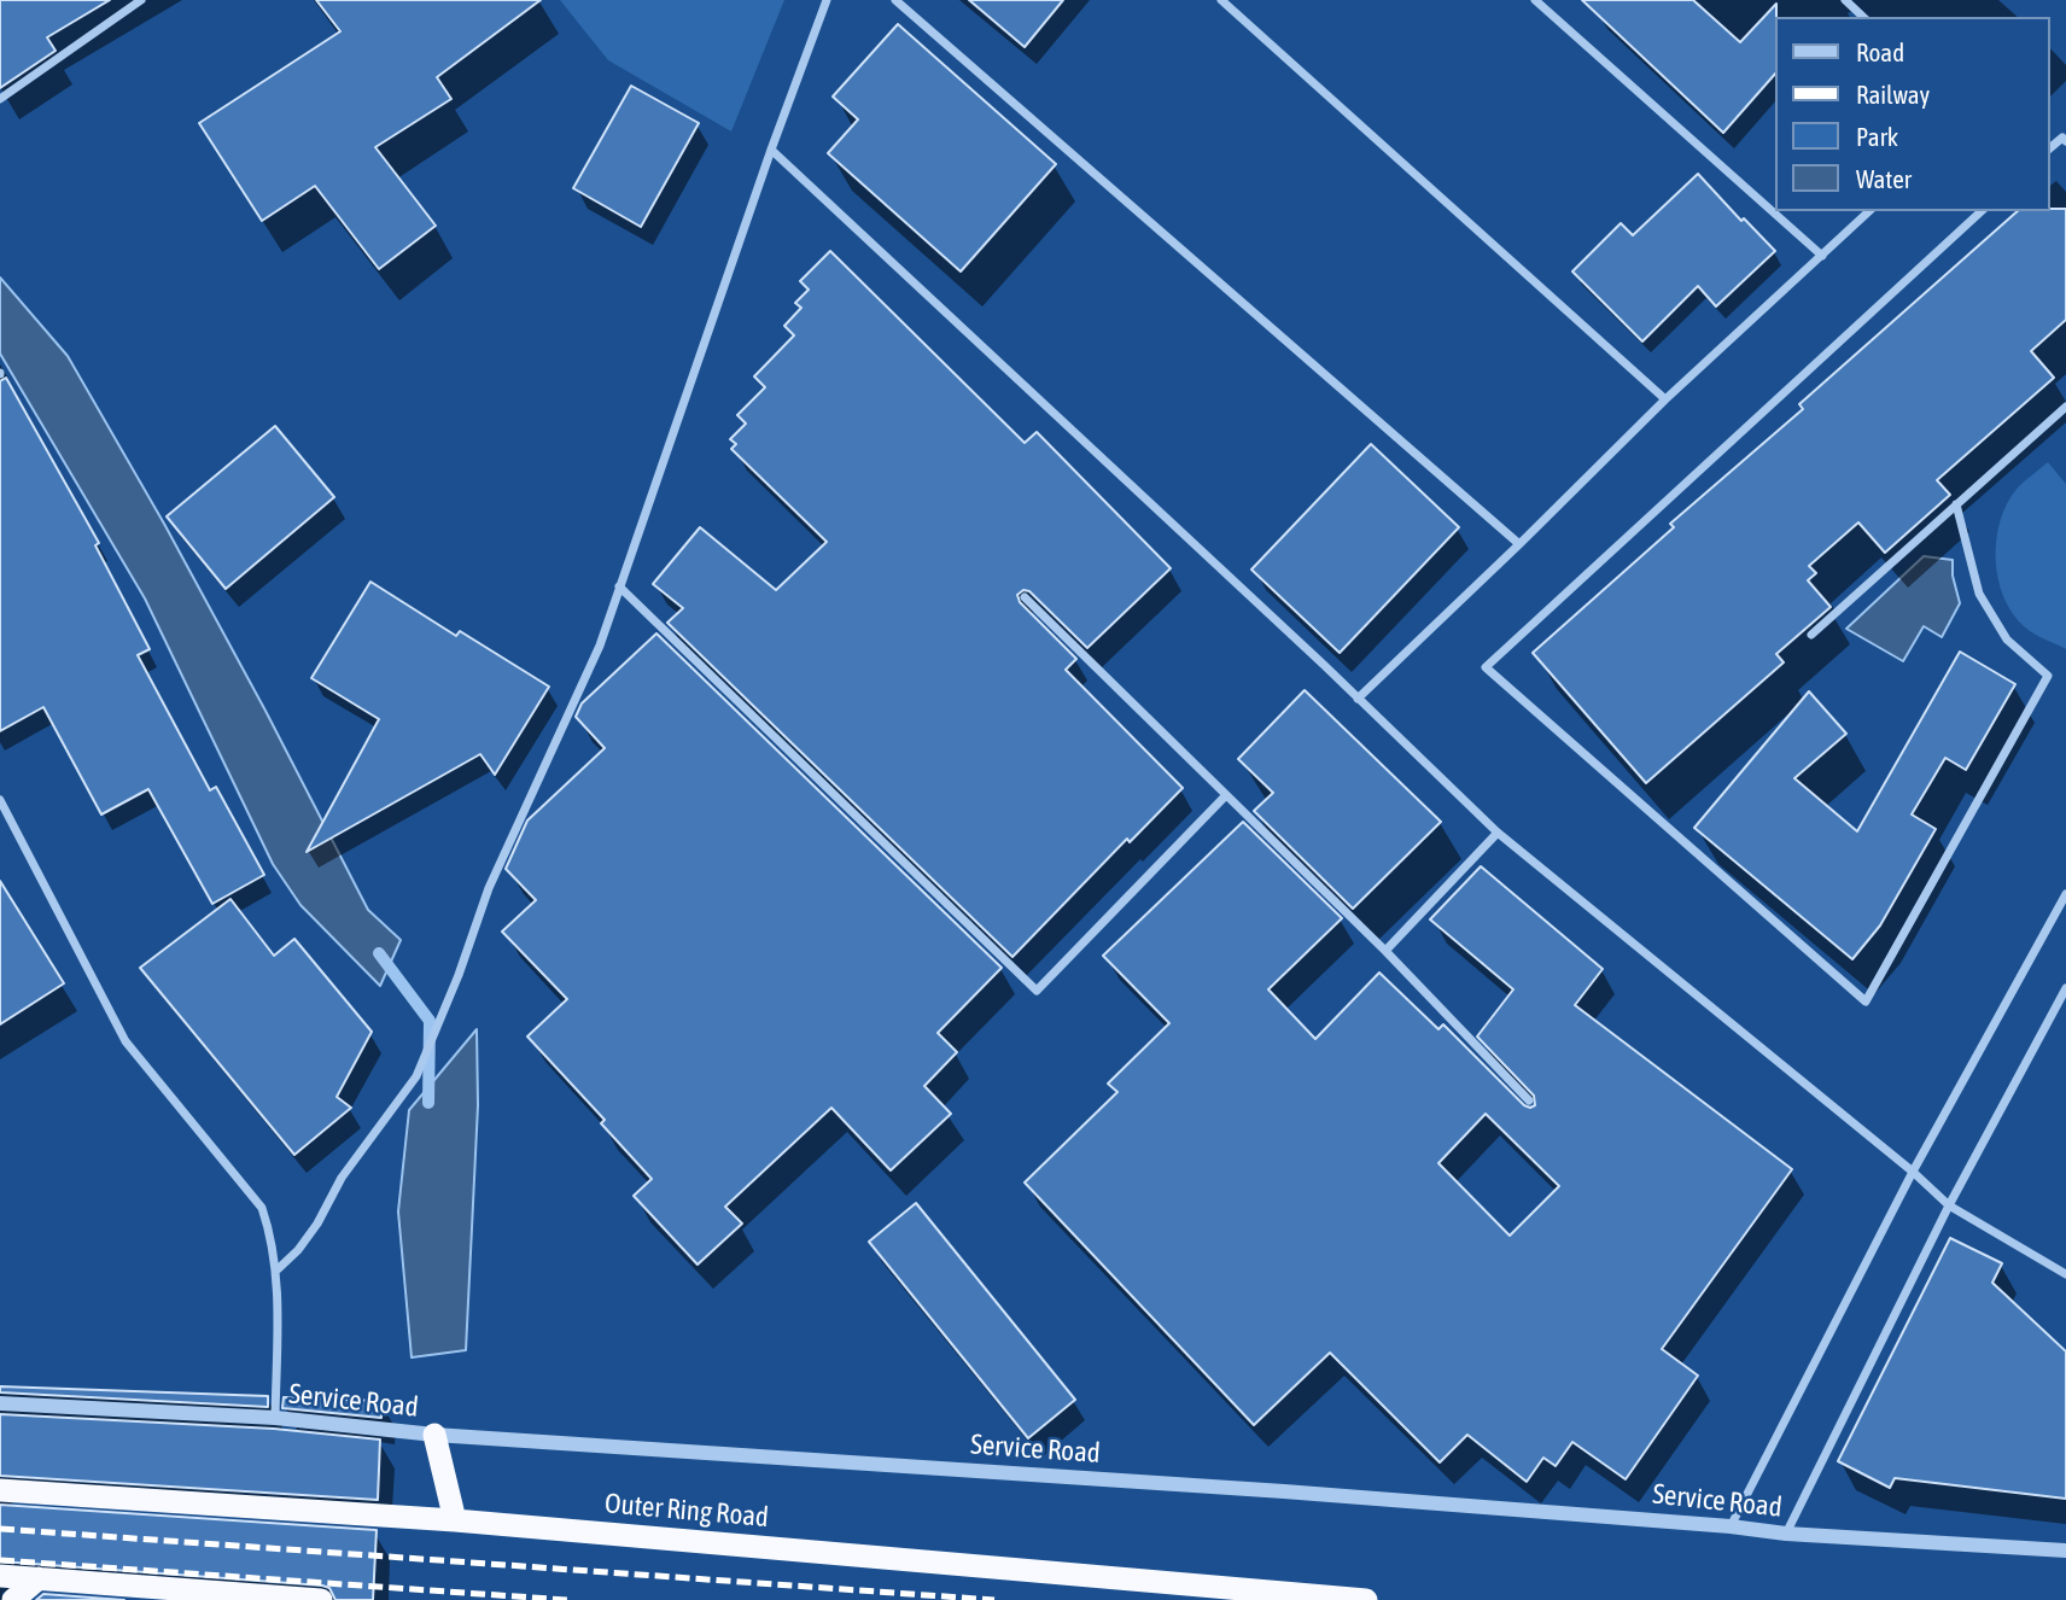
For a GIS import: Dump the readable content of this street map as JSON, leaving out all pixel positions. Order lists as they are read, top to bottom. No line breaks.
{"streets":{"highway":["Outer Ring Road"],"street":["Service Road"]},"legend":["Road","Railway","Park","Water"]}
